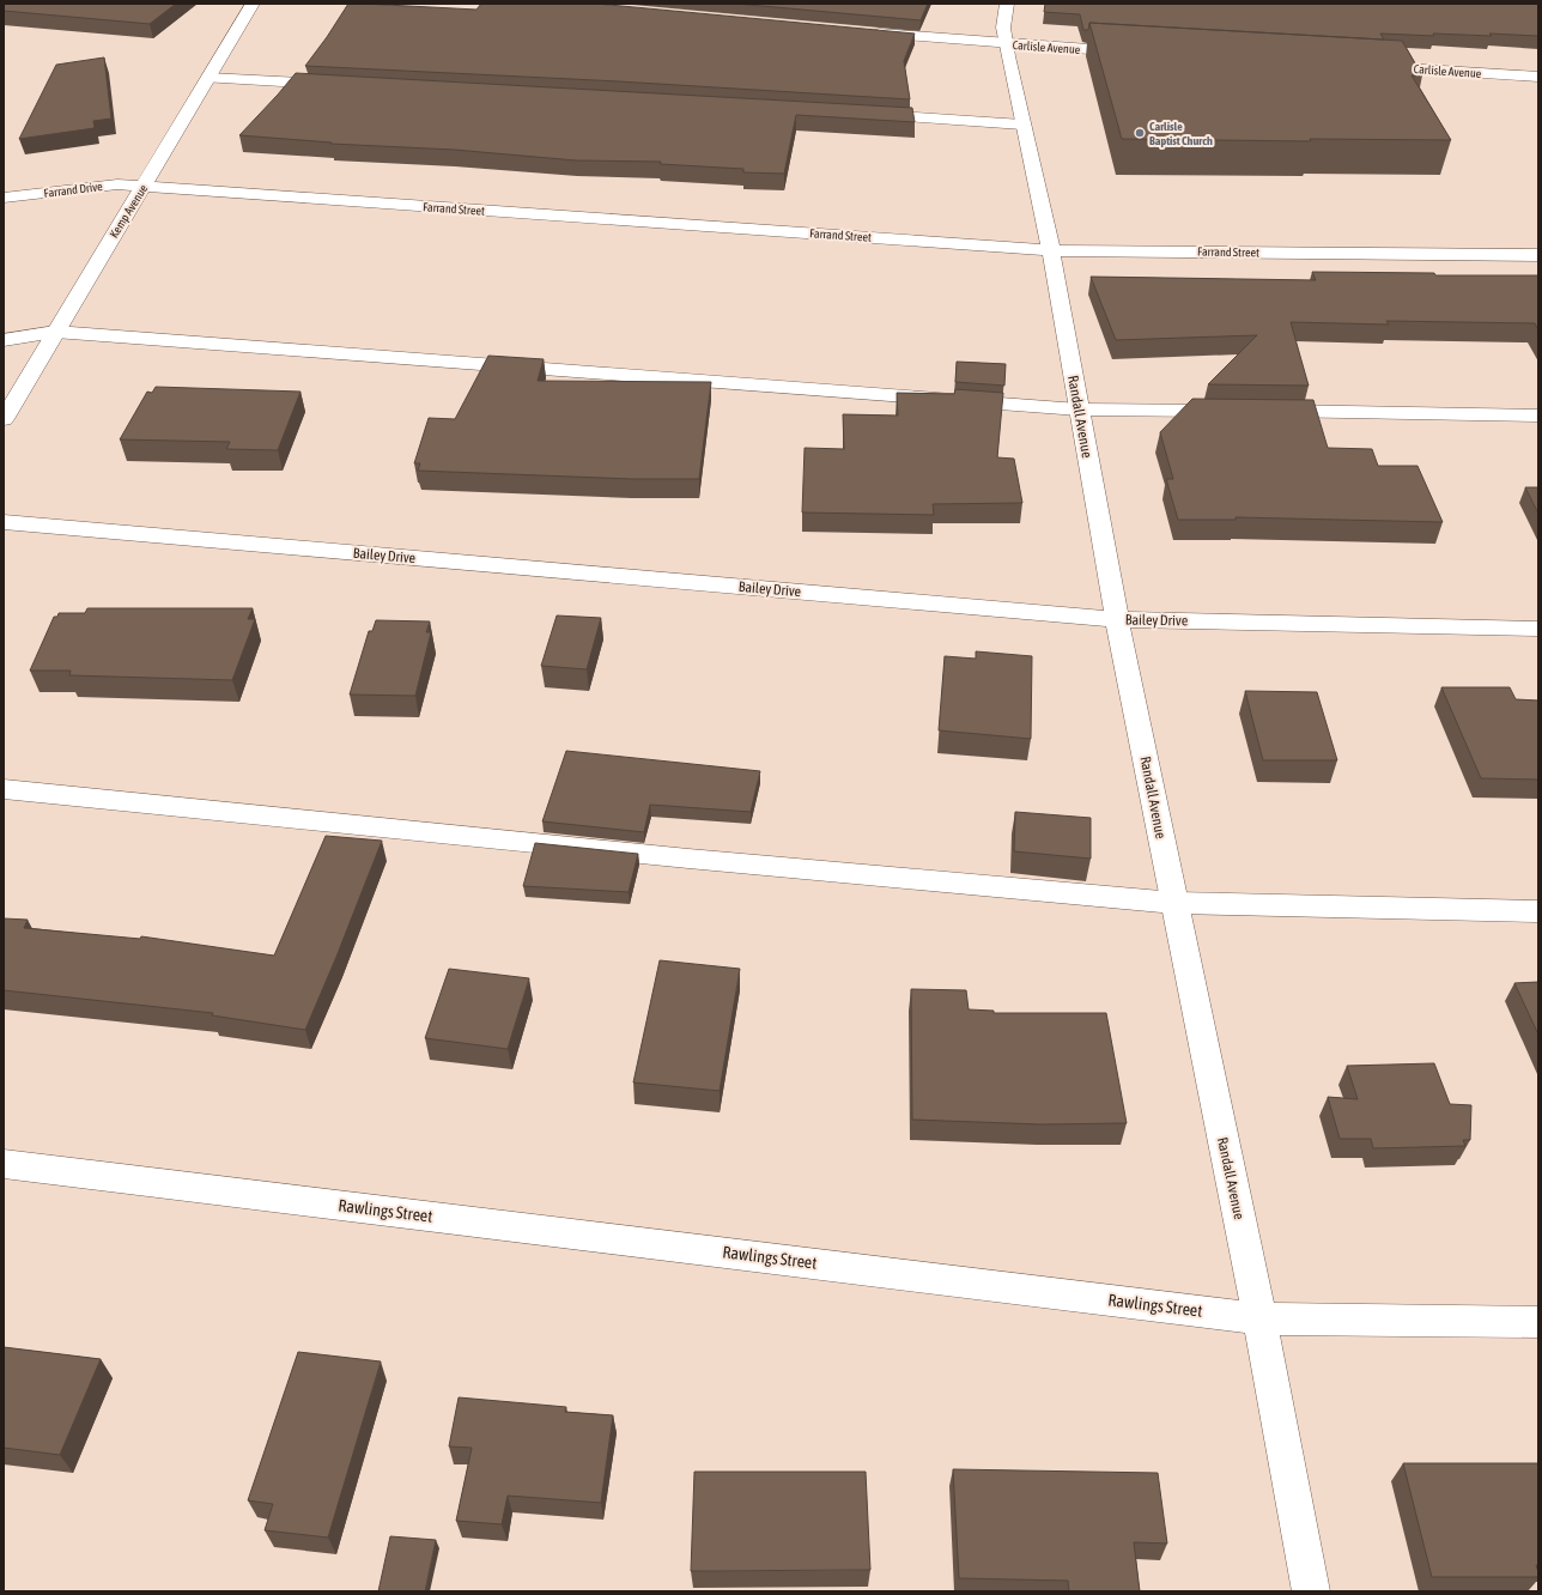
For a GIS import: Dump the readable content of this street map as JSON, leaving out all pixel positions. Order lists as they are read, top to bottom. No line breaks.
{"streets":{"street":["Carlisle Avenue","Farrand Drive","Farrand Street","Kemp Avenue","Randall Avenue","Bailey Drive","Rawlings Street"]},"crossings":[["Carlisle Avenue","Randall Avenue"],["Farrand Drive","Farrand Street"],["Farrand Drive","Kemp Avenue"],["Farrand Street","Kemp Avenue"],["Farrand Street","Randall Avenue"],["Randall Avenue","Bailey Drive"],["Randall Avenue","Rawlings Street"]],"places":["Carlisle Baptist Church"]}
